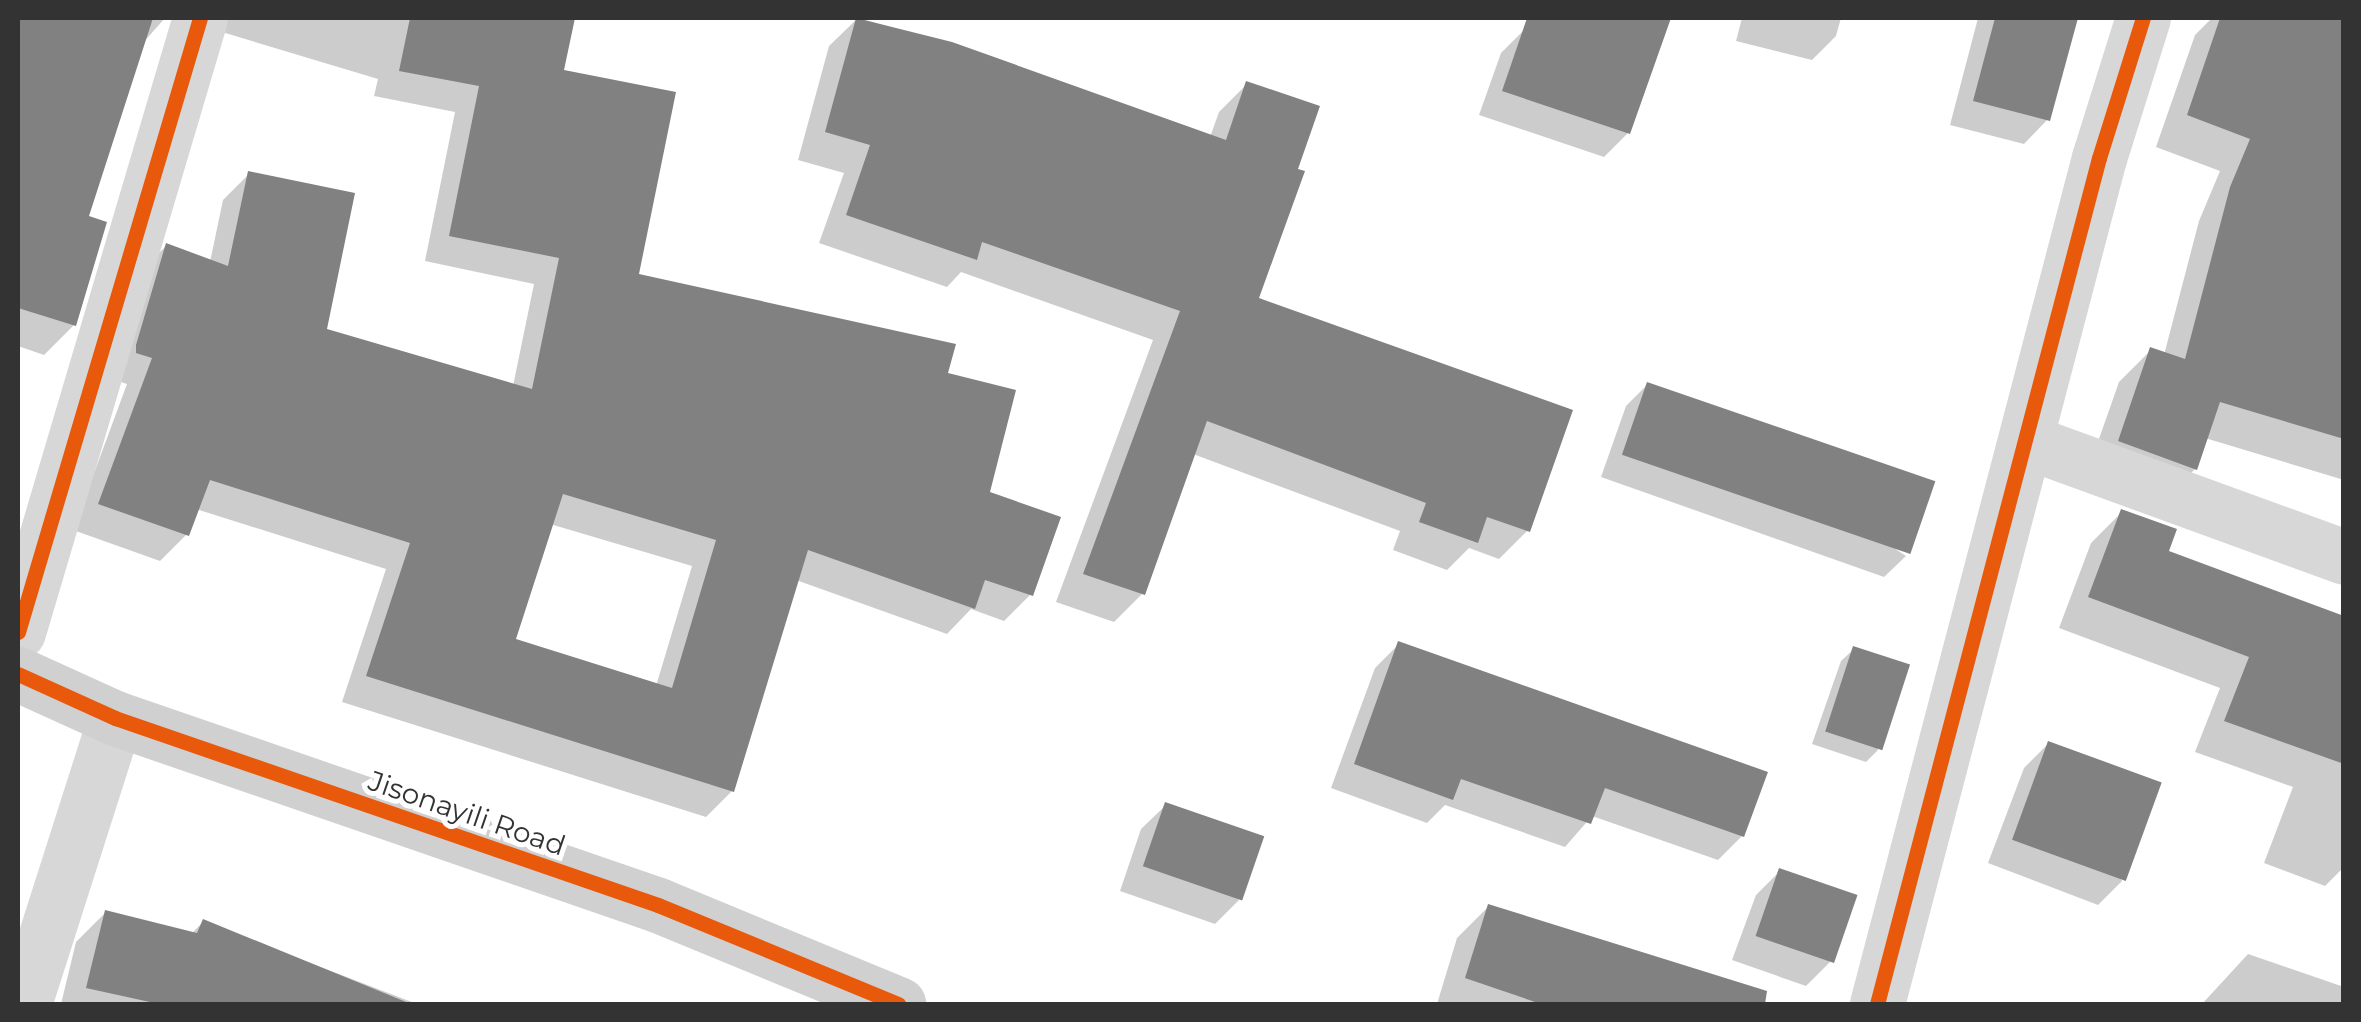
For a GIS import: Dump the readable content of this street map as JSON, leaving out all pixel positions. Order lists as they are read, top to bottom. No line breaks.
{"streets":{"street":["Jisonayili Road"]}}
